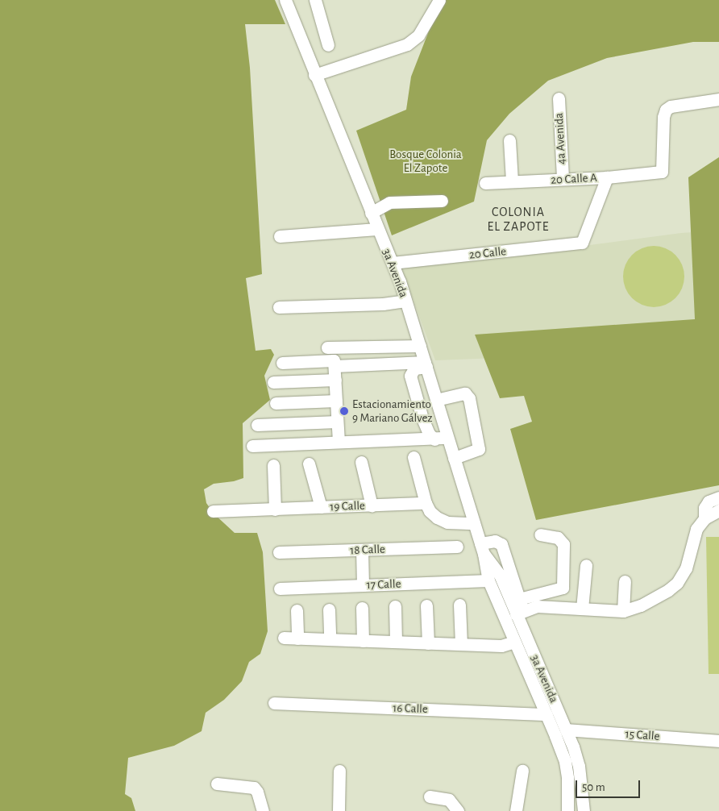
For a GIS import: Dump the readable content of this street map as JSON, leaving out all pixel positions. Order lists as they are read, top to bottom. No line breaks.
{"streets":{"street":["4a Avenida","20 Calle A","20 Calle","3a Avenida","19 Calle","18 Calle","17 Calle","16 Calle","15 Calle"]},"crossings":[["4a Avenida","20 Calle A"],["20 Calle A","20 Calle"],["20 Calle","3a Avenida"],["3a Avenida","17 Calle"],["3a Avenida","16 Calle"],["3a Avenida","15 Calle"]],"districts":["COLONIA EL ZAPOTE"],"parks":["Bosque Colonia El Zapote"],"places":["Estacionamiento 9 Mariano Gálvez"],"scale_bar":"50 m"}
